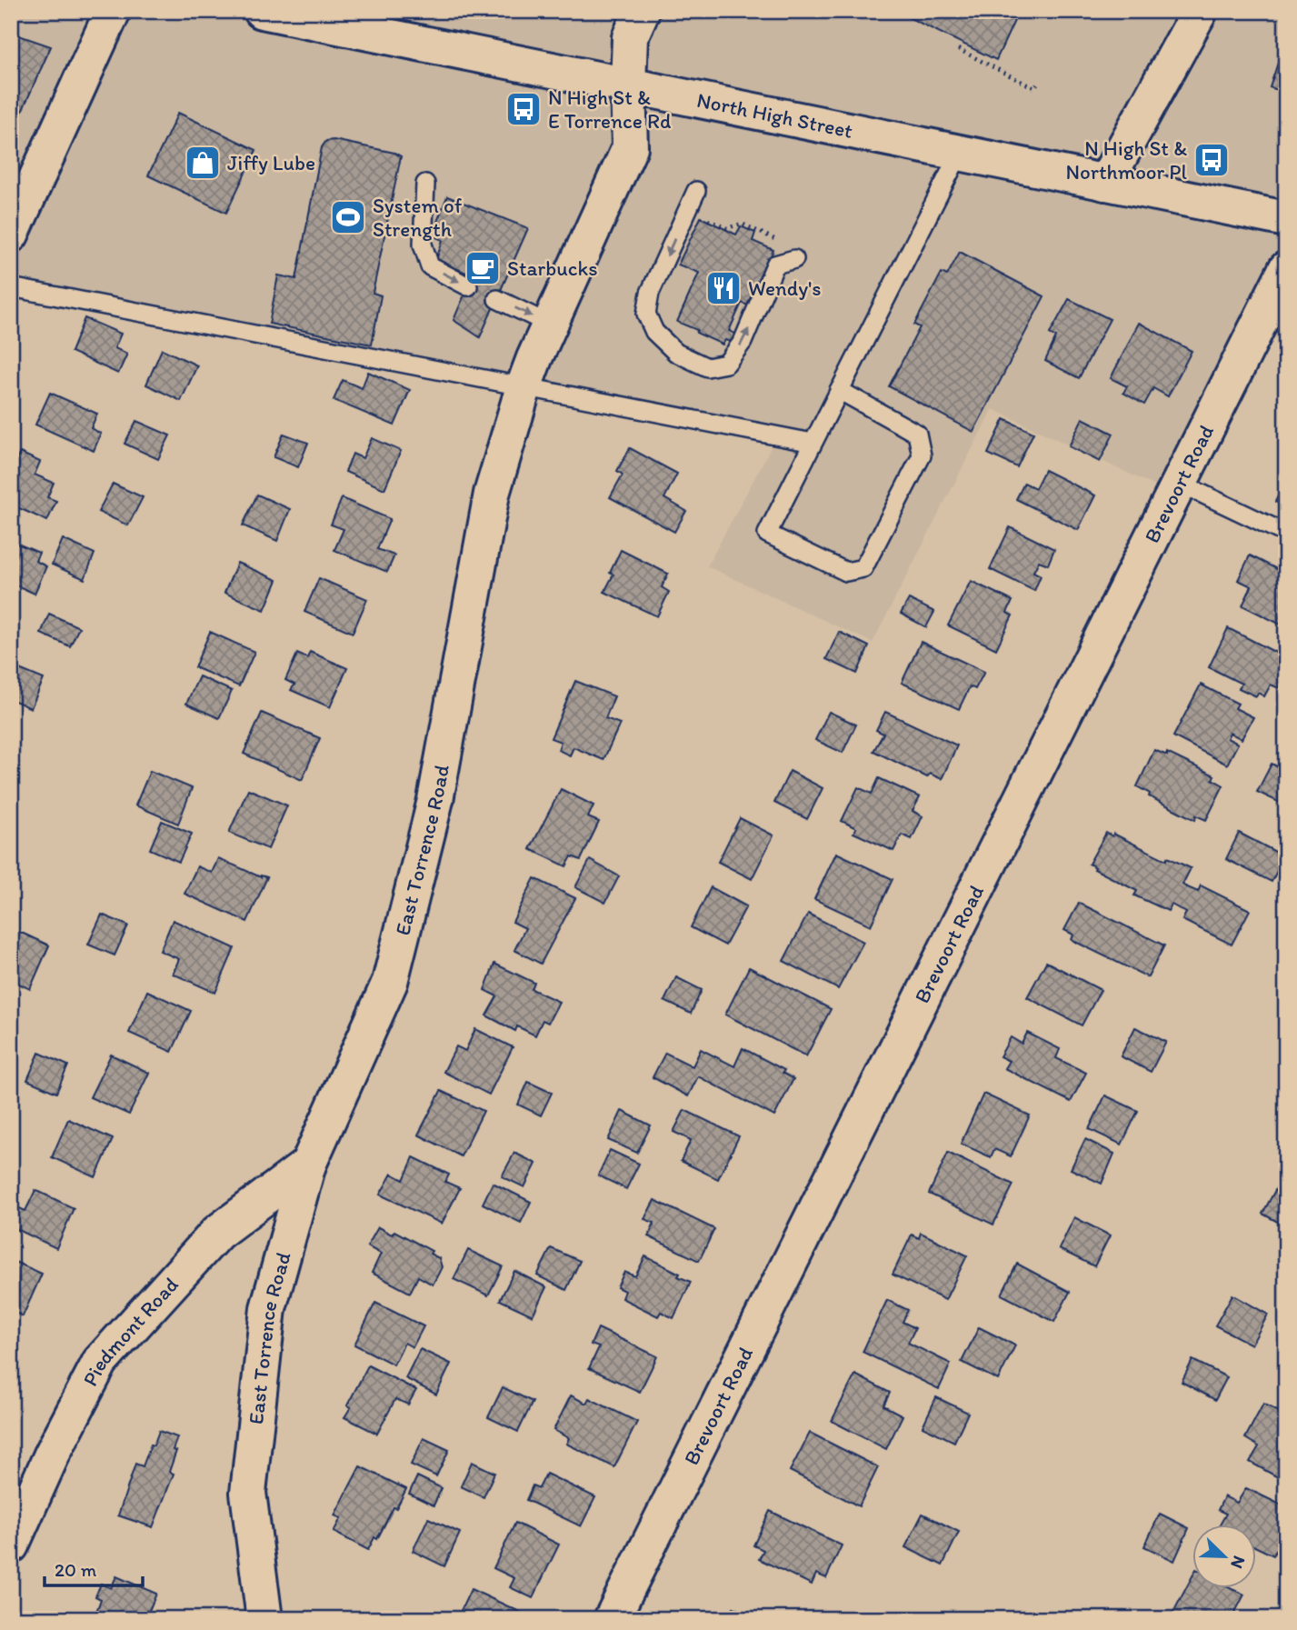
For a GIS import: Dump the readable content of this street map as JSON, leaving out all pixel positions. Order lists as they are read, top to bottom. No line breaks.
{"streets":{"street":["North High Street","Brevoort Road","East Torrence Road","Piedmont Road"]},"crossings":[["North High Street","East Torrence Road"],["East Torrence Road","Piedmont Road"]],"places":{"bus stop":["N High St & E Torrence Rd","N High St & Northmoor Pl"],"shop":["Jiffy Lube"],"sports":["System of Strength"],"cafe":["Starbucks"],"restaurant":["Wendy's"]},"scale_bar":"20 m","north":"bottom right"}
